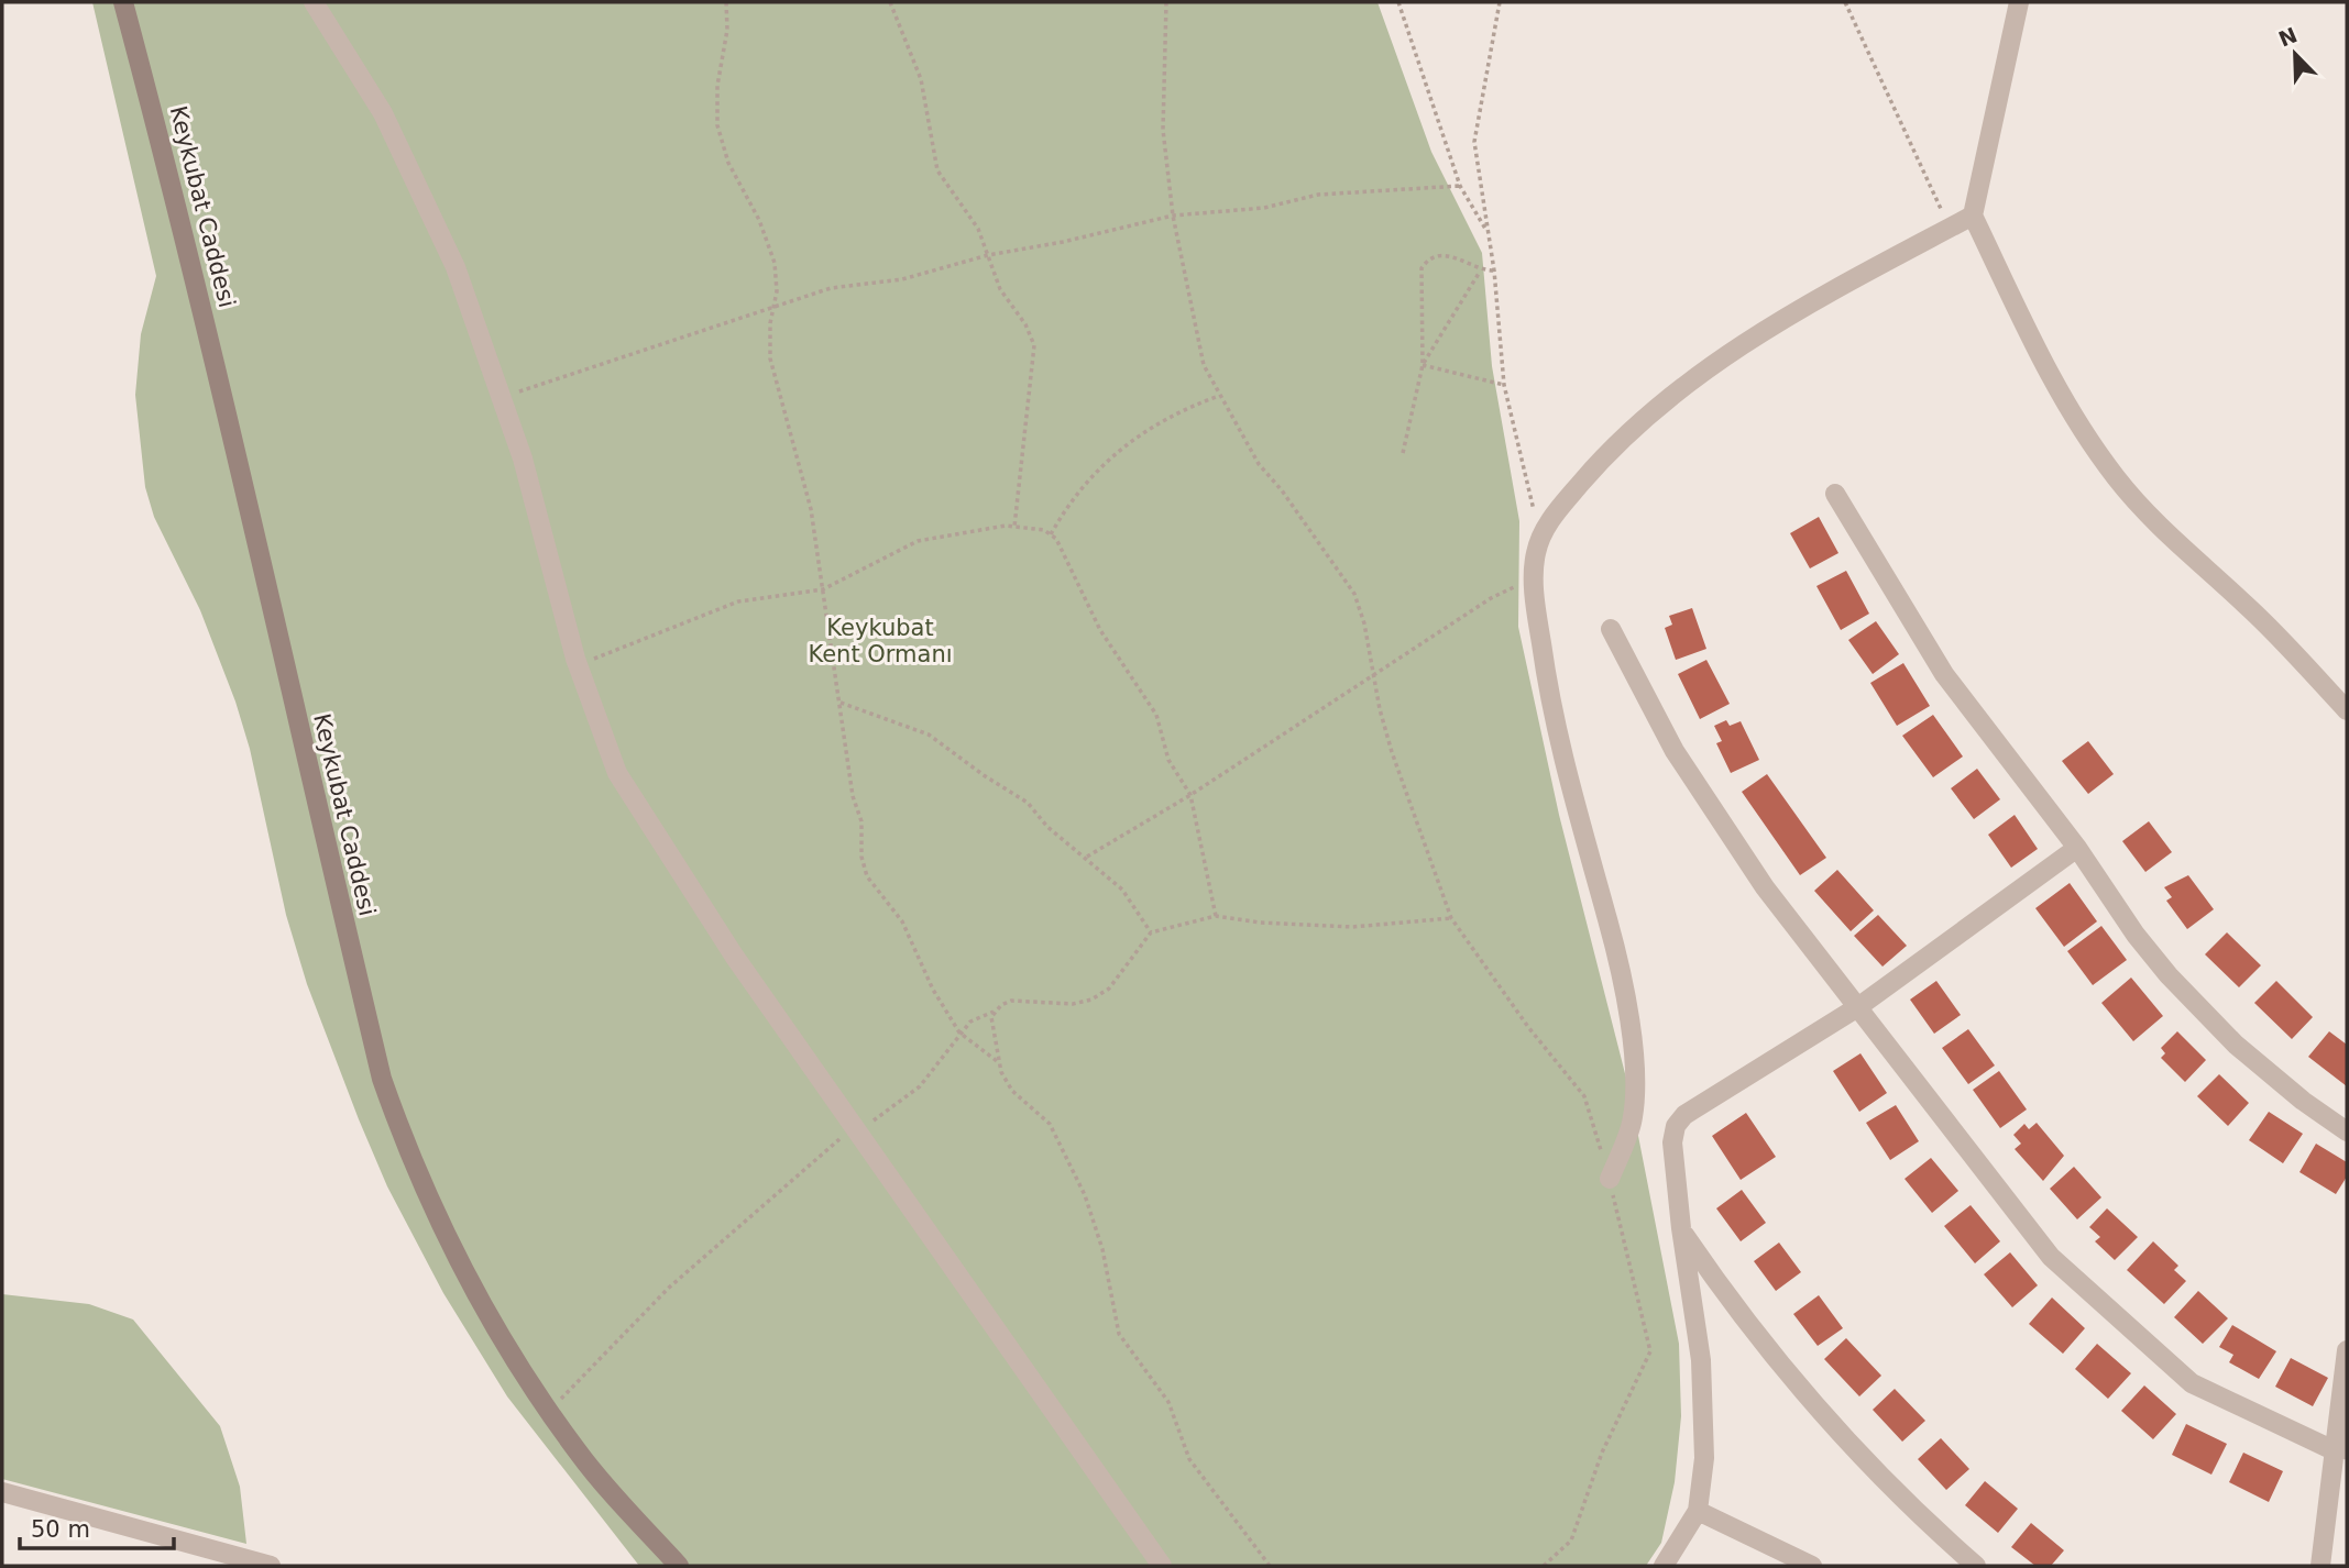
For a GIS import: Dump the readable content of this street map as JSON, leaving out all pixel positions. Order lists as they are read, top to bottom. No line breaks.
{"streets":{"street":["Keykubat Caddesi"]},"parks":["Keykubat Kent Ormanı"],"scale_bar":"50 m","north":"top left"}
